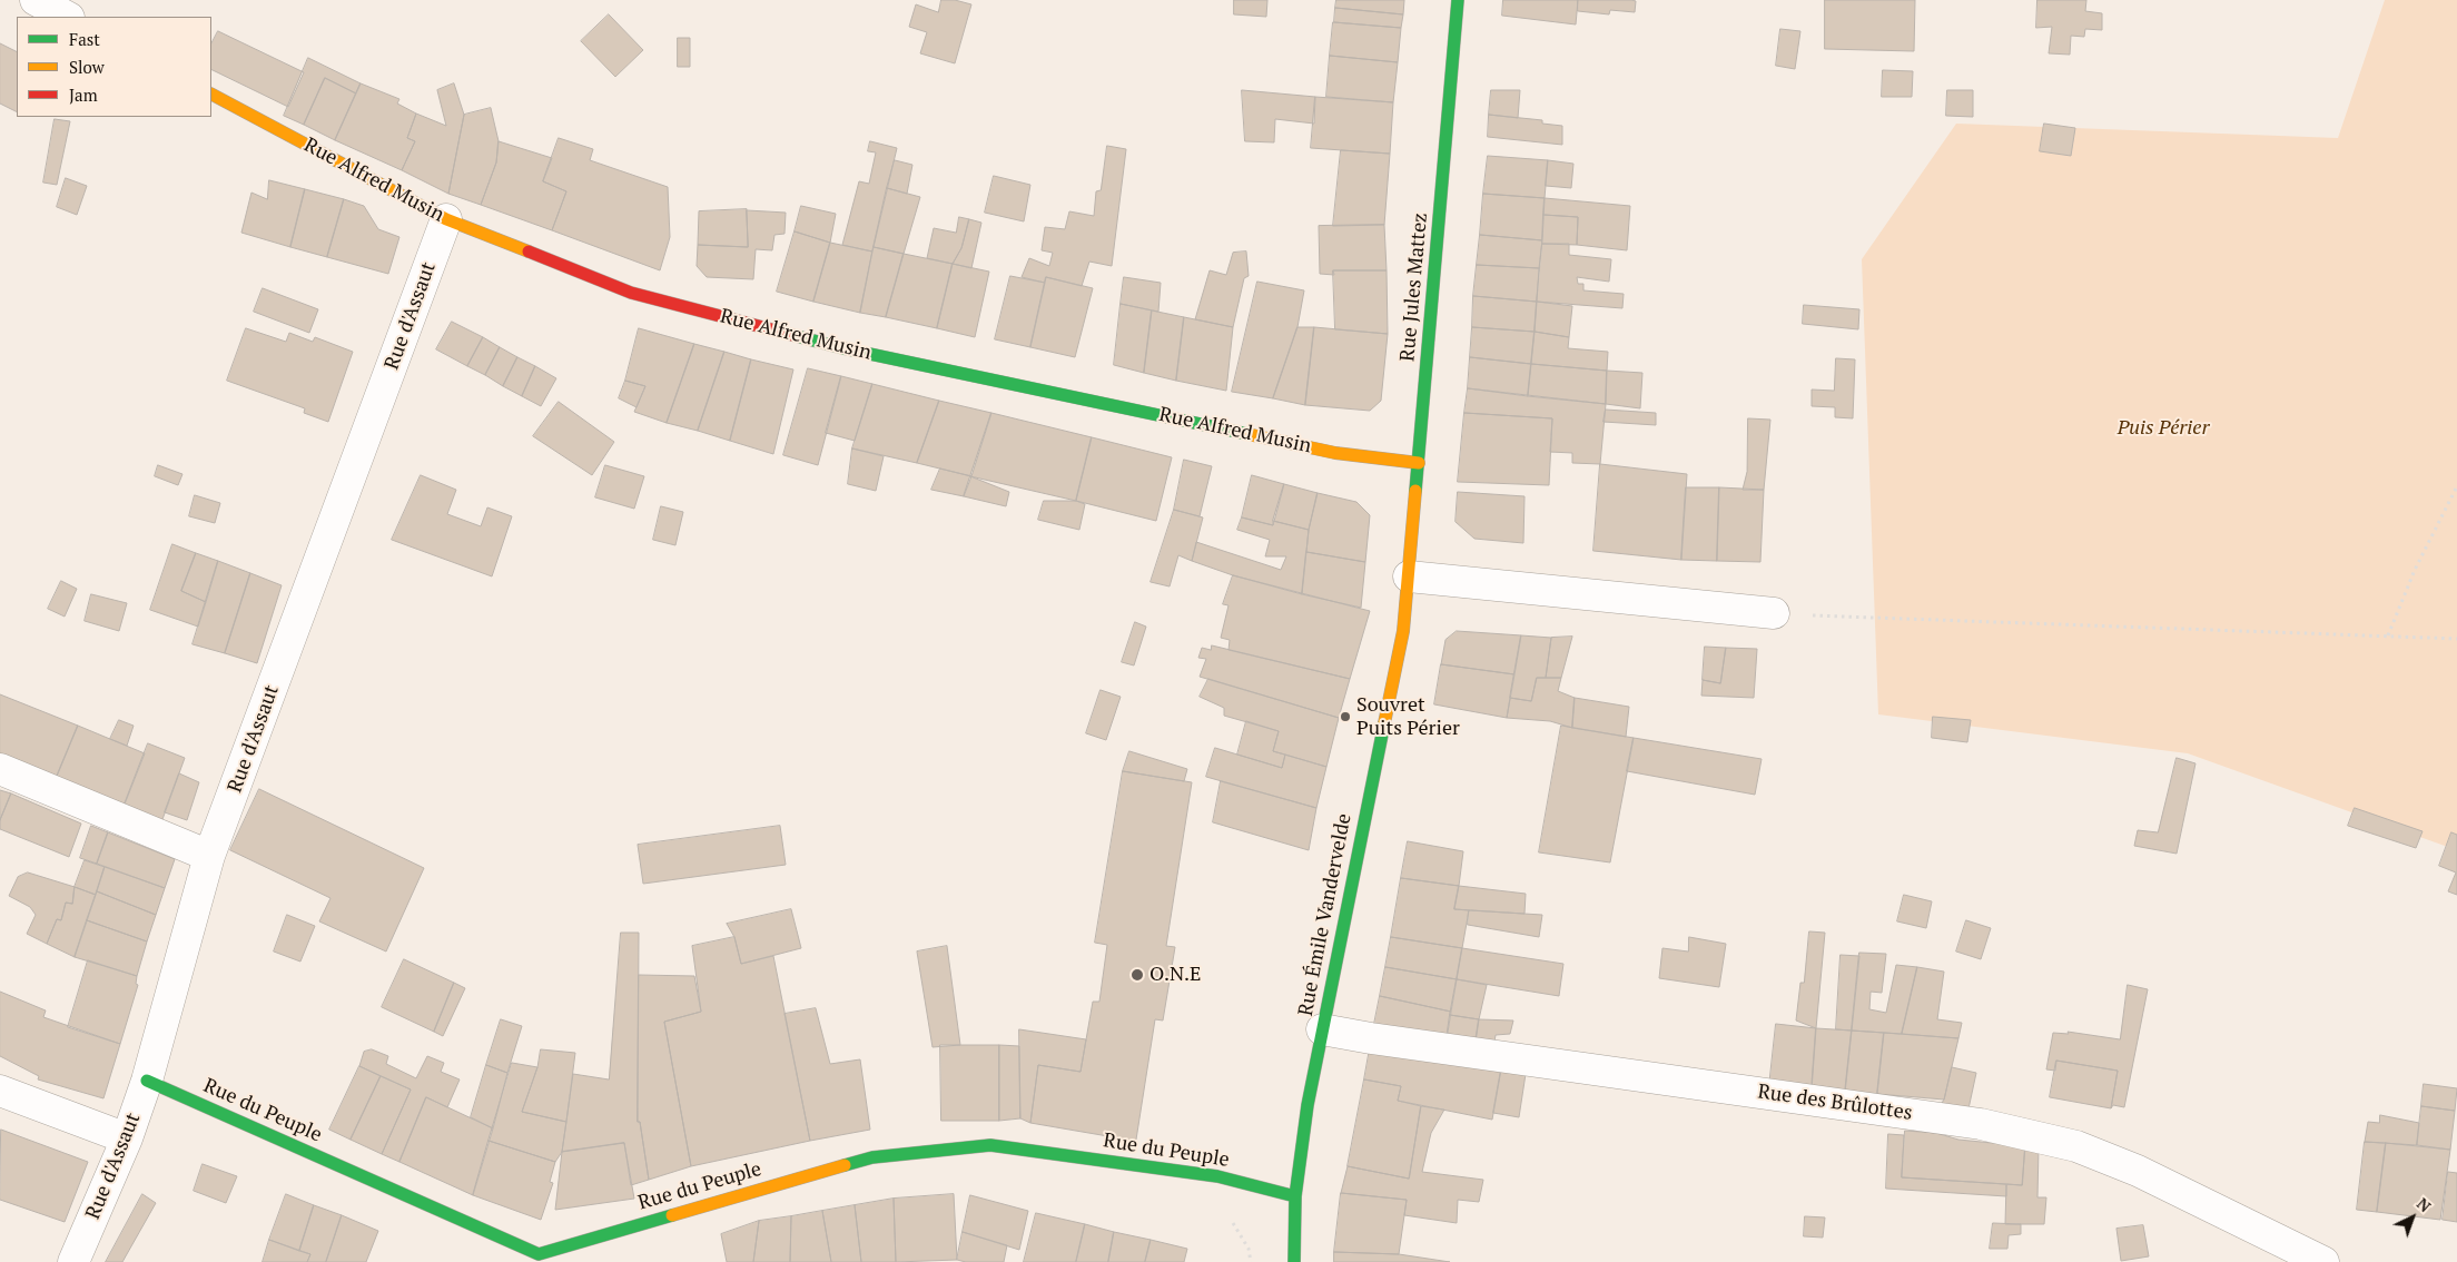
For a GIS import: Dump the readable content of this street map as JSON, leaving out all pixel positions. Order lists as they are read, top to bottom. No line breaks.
{"streets":{"street":["Rue Alfred Musin","Rue Jules Mattez","Rue d'Assaut","Rue Émile Vandervelde","Rue des Brûlottes","Rue du Peuple"]},"crossings":[["Rue Alfred Musin","Rue Jules Mattez"],["Rue Alfred Musin","Rue d'Assaut"],["Rue Jules Mattez","Rue Émile Vandervelde"],["Rue d'Assaut","Rue du Peuple"],["Rue Émile Vandervelde","Rue des Brûlottes"],["Rue Émile Vandervelde","Rue du Peuple"]],"parks":["Puis Périer"],"places":["Souvret Puits Périer","O.N.E"],"legend":["Fast","Slow","Jam"],"north":"top right"}
